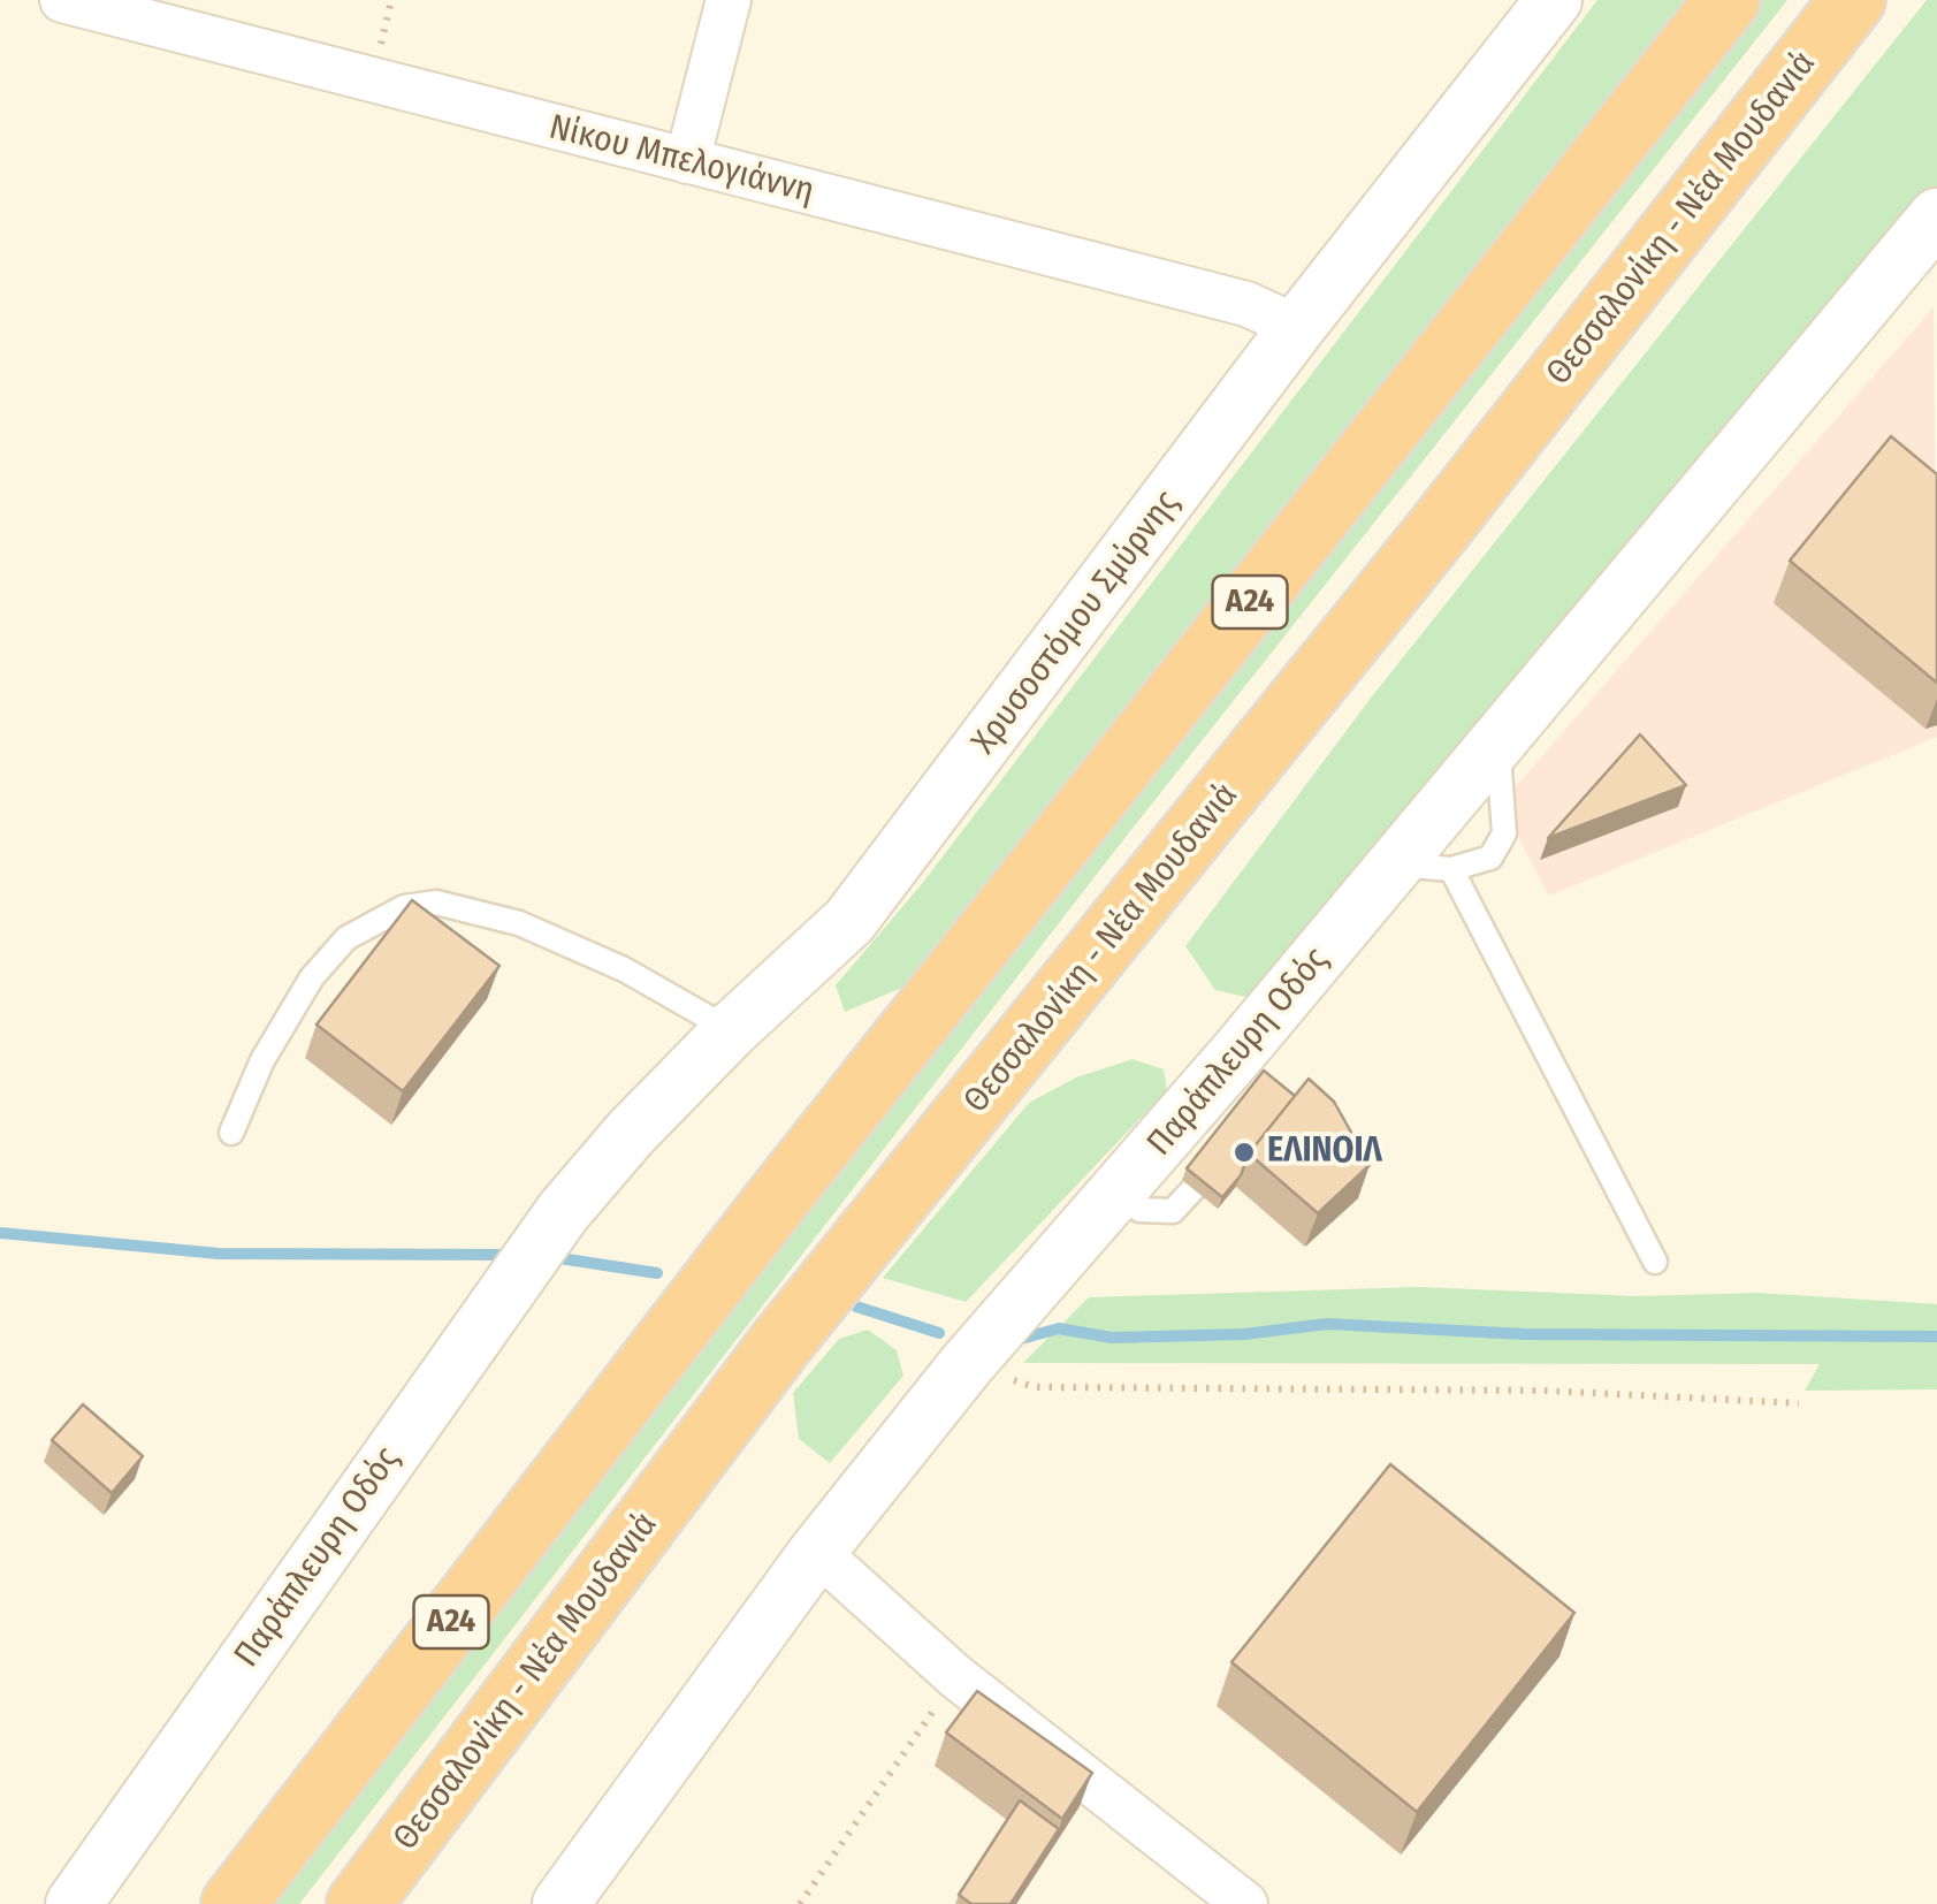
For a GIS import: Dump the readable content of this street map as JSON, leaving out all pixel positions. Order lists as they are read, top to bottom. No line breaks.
{"streets":{"highway":["Θεσσαλονίκη - Νέα Μουδανιά","Α24"],"street":["Νίκου Μπελογιάννη","Χρυσοστόμου Σμύρνης","Παράπλευρη Οδός"]},"crossings":[["Νίκου Μπελογιάννη","Χρυσοστόμου Σμύρνης"],["Χρυσοστόμου Σμύρνης","Παράπλευρη Οδός"]],"places":["ΕΛΙΝΟΙΛ"]}
